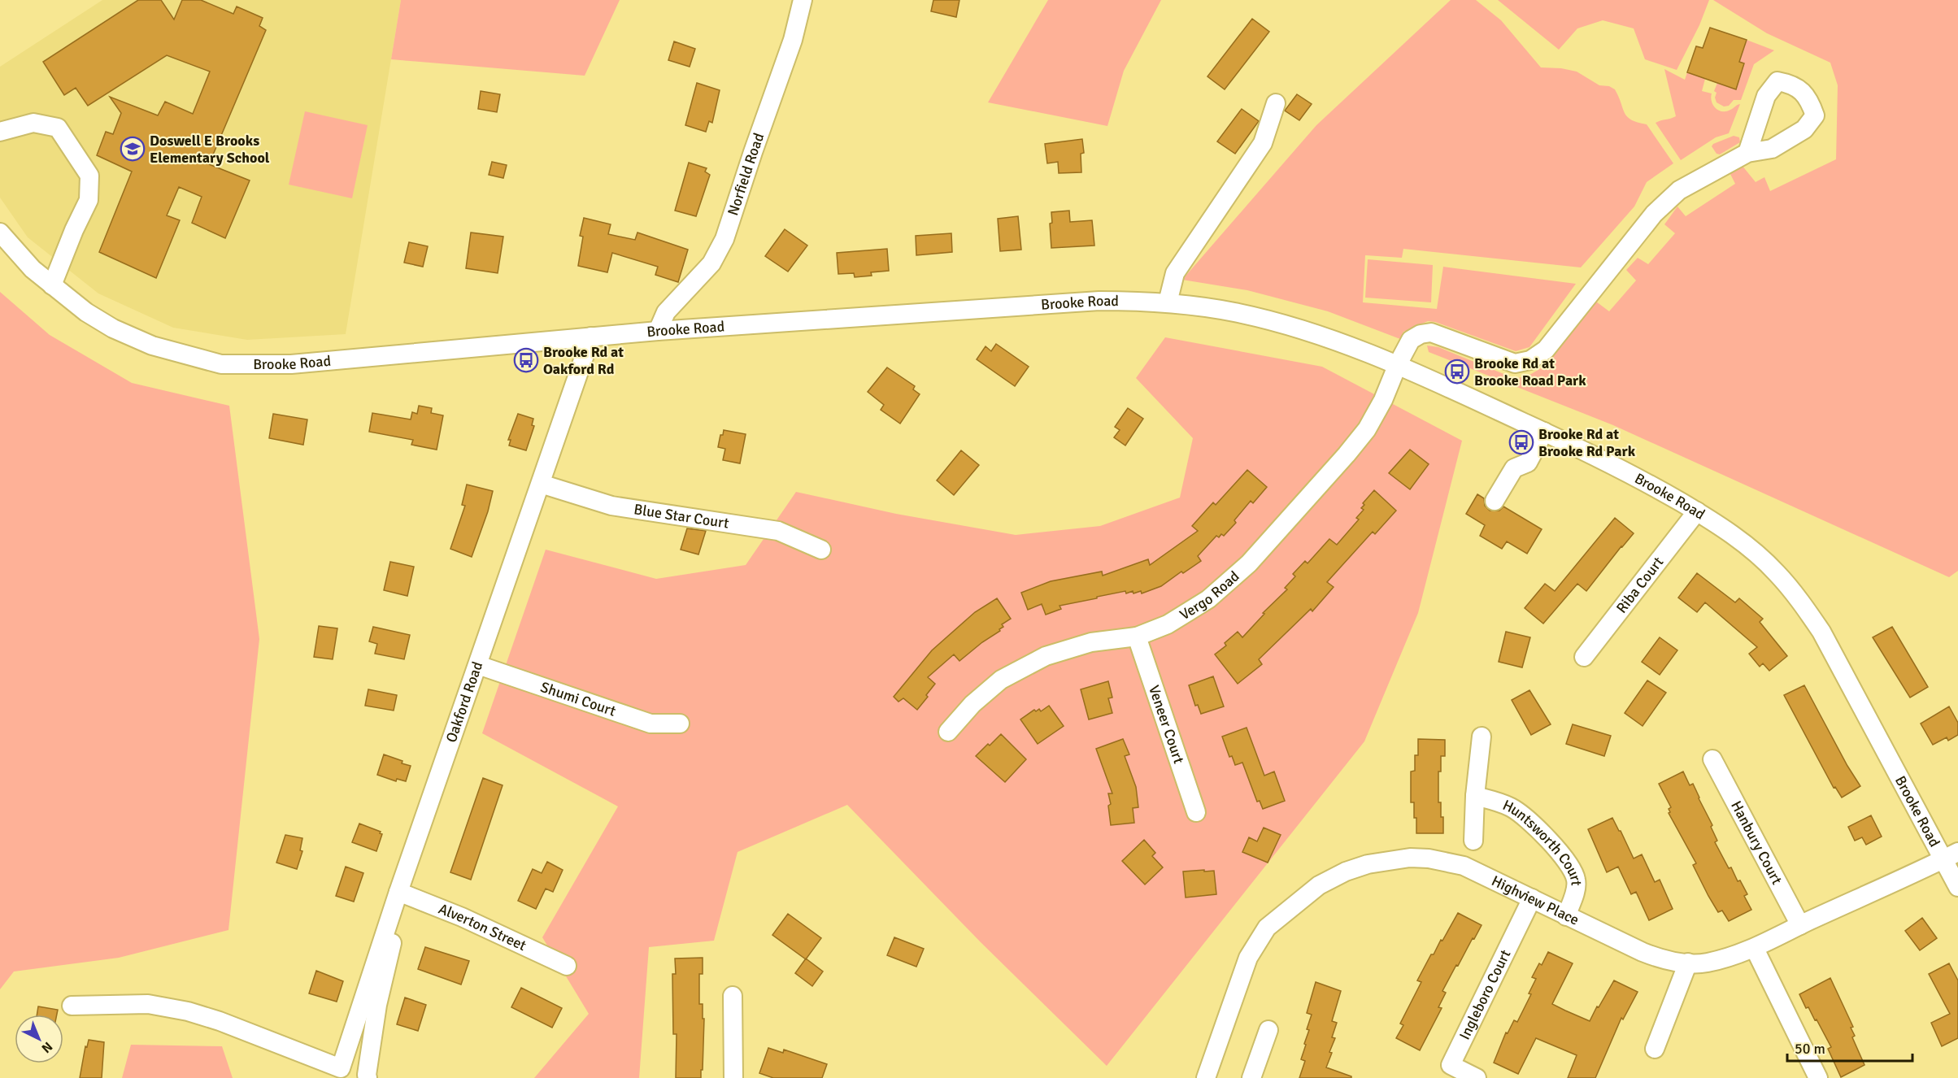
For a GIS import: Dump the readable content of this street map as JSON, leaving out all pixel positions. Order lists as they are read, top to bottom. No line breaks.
{"streets":{"street":["Norfield Road","Brooke Road","Blue Star Court","Riba Court","Vergo Road","Shumi Court","Oakford Road","Veneer Court","Hanbury Court","Huntsworth Court","Highview Place","Alverton Street","Ingleboro Court"]},"crossings":[["Norfield Road","Brooke Road"],["Brooke Road","Riba Court"],["Brooke Road","Vergo Road"],["Brooke Road","Oakford Road"],["Brooke Road","Highview Place"],["Blue Star Court","Oakford Road"],["Vergo Road","Veneer Court"],["Shumi Court","Oakford Road"],["Oakford Road","Alverton Street"],["Hanbury Court","Highview Place"],["Huntsworth Court","Highview Place"],["Highview Place","Ingleboro Court"]],"places":{"school or university":["Doswell E Brooks Elementary School"],"bus stop":["Brooke Rd at Oakford Rd","Brooke Rd at Brooke Road Park","Brooke Rd at Brooke Rd Park"]},"scale_bar":"50 m","north":"bottom right"}
